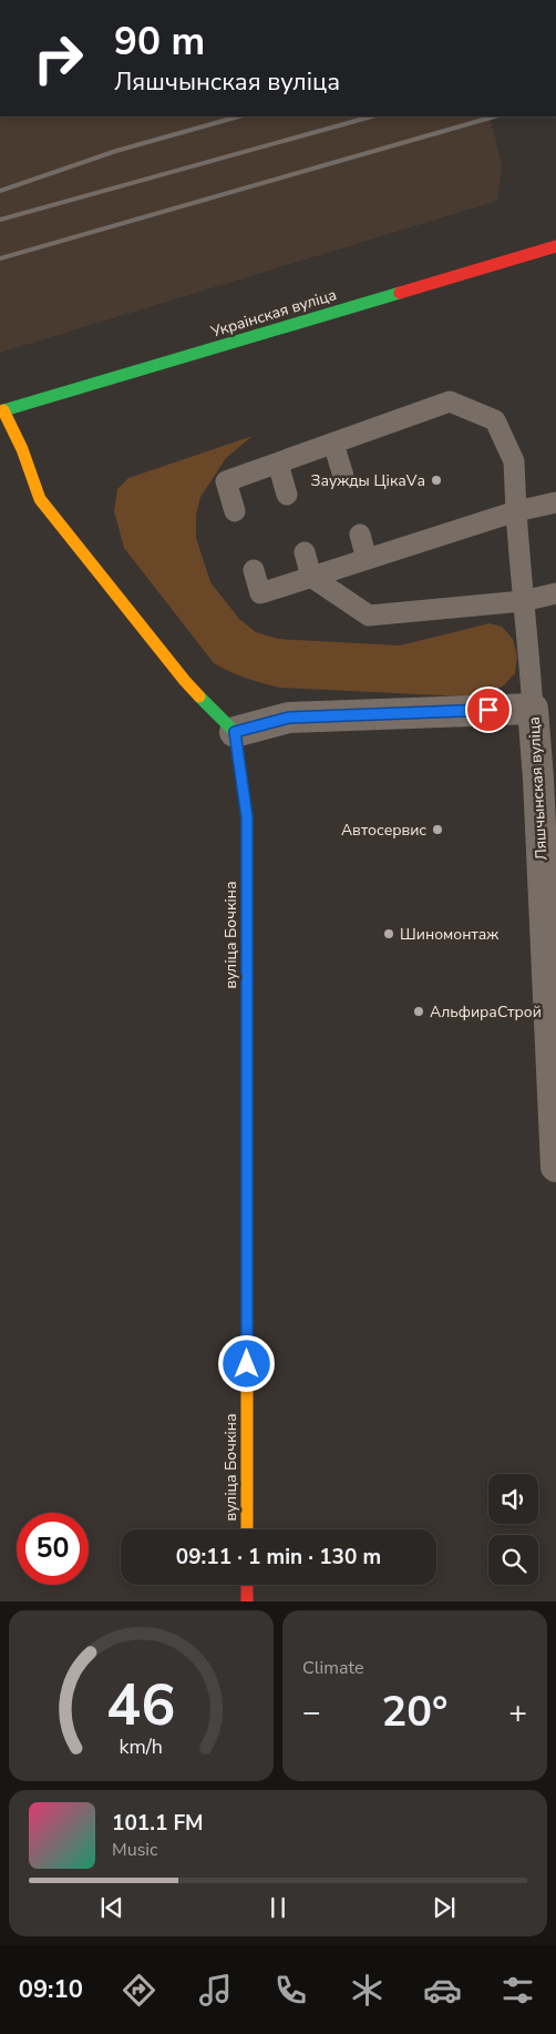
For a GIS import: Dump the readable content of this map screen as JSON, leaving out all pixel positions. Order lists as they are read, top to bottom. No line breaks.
{"streets":{"main road":["Украінская вуліца","вуліца Бочкіна"],"street":["Ляшчынская вуліца"]},"crossings":[["Ляшчынская вуліца","вуліца Бочкіна"]],"places":["Заужды ЦікаVа","Автосервис","Шиномонтаж","АльфираСтрой"],"page":{"turn":["90 m","Ляшчынская вуліца"],"limit":"50","trip":"09:11 · 1 min · 130 m","tile":"Climate","heat":["−","20°","+"],"song":["101.1 FM","Music"],"tabs":"09:10","gauge":["46","km/h"]}}
